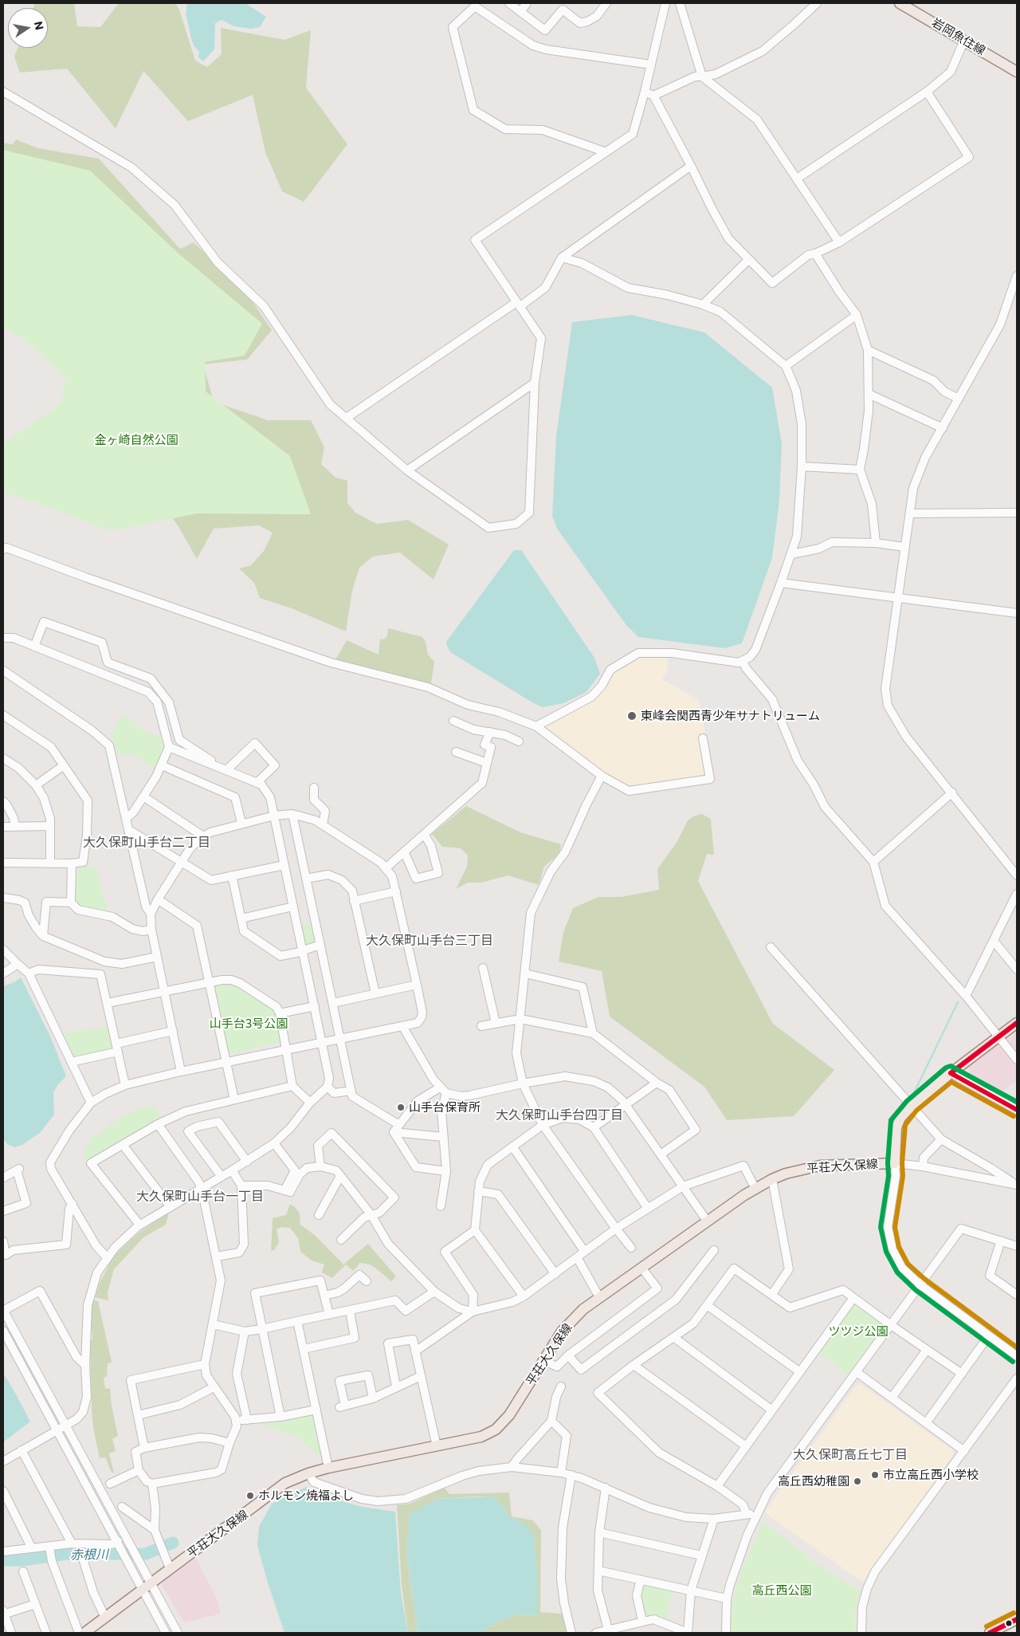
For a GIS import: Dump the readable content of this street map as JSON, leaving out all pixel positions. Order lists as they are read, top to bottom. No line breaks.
{"streets":{"main road":["岩岡魚住線","平荘大久保線"]},"districts":["大久保町山手台二丁目","大久保町山手台三丁目","大久保町山手台四丁目","大久保町山手台一丁目","大久保町高丘七丁目"],"water":["赤根川"],"parks":["金ヶ崎自然公園","山手台3号公園","ツツジ公園","高丘西公園"],"places":["東峰会関西青少年サナトリューム","山手台保育所","市立高丘西小学校","高丘西幼稚園","ホルモン焼福よし"],"north":"right"}
